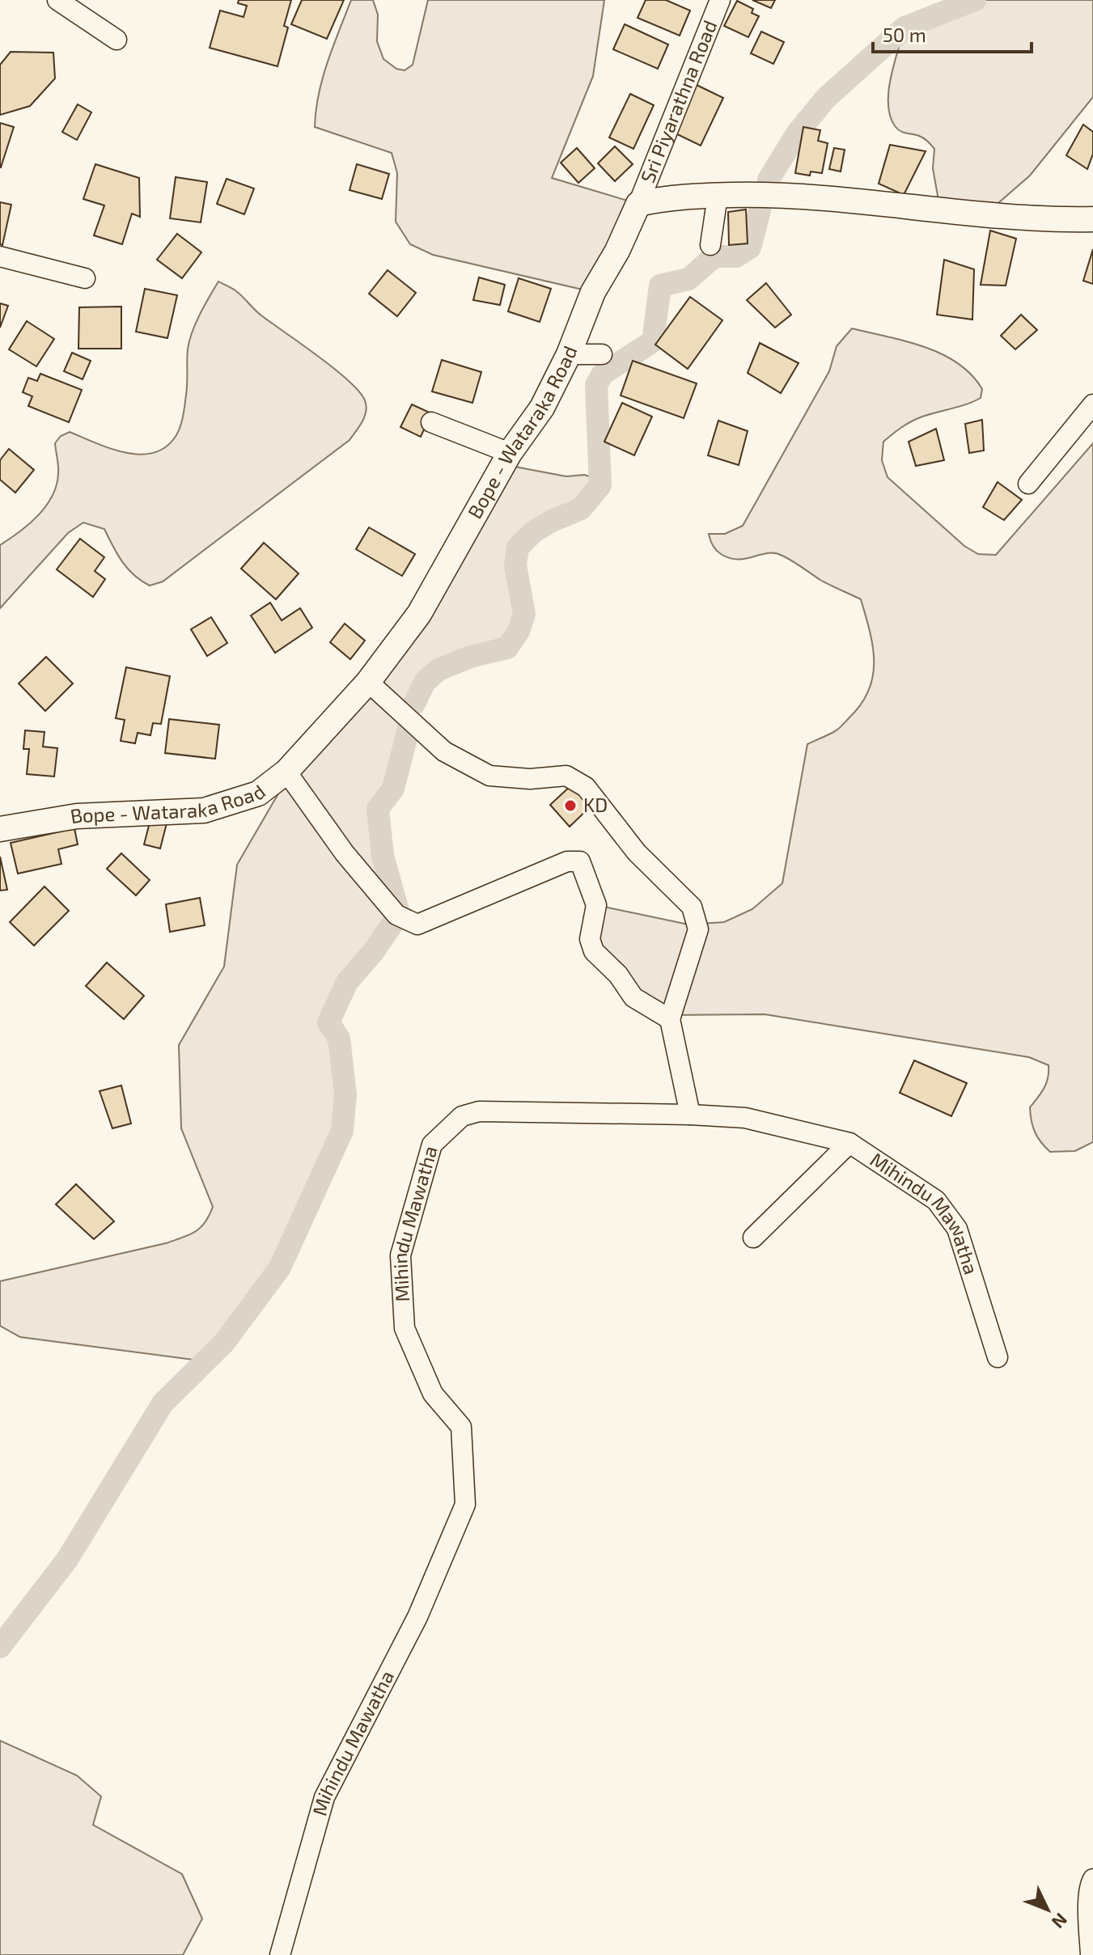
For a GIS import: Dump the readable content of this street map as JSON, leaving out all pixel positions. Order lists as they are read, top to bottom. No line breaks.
{"streets":{"street":["Sri Piyarathna Road","Bope - Wataraka Road","Mihindu Mawatha"]},"crossings":[["Sri Piyarathna Road","Bope - Wataraka Road"]],"places":["KD"],"scale_bar":"50 m","north":"bottom right"}
